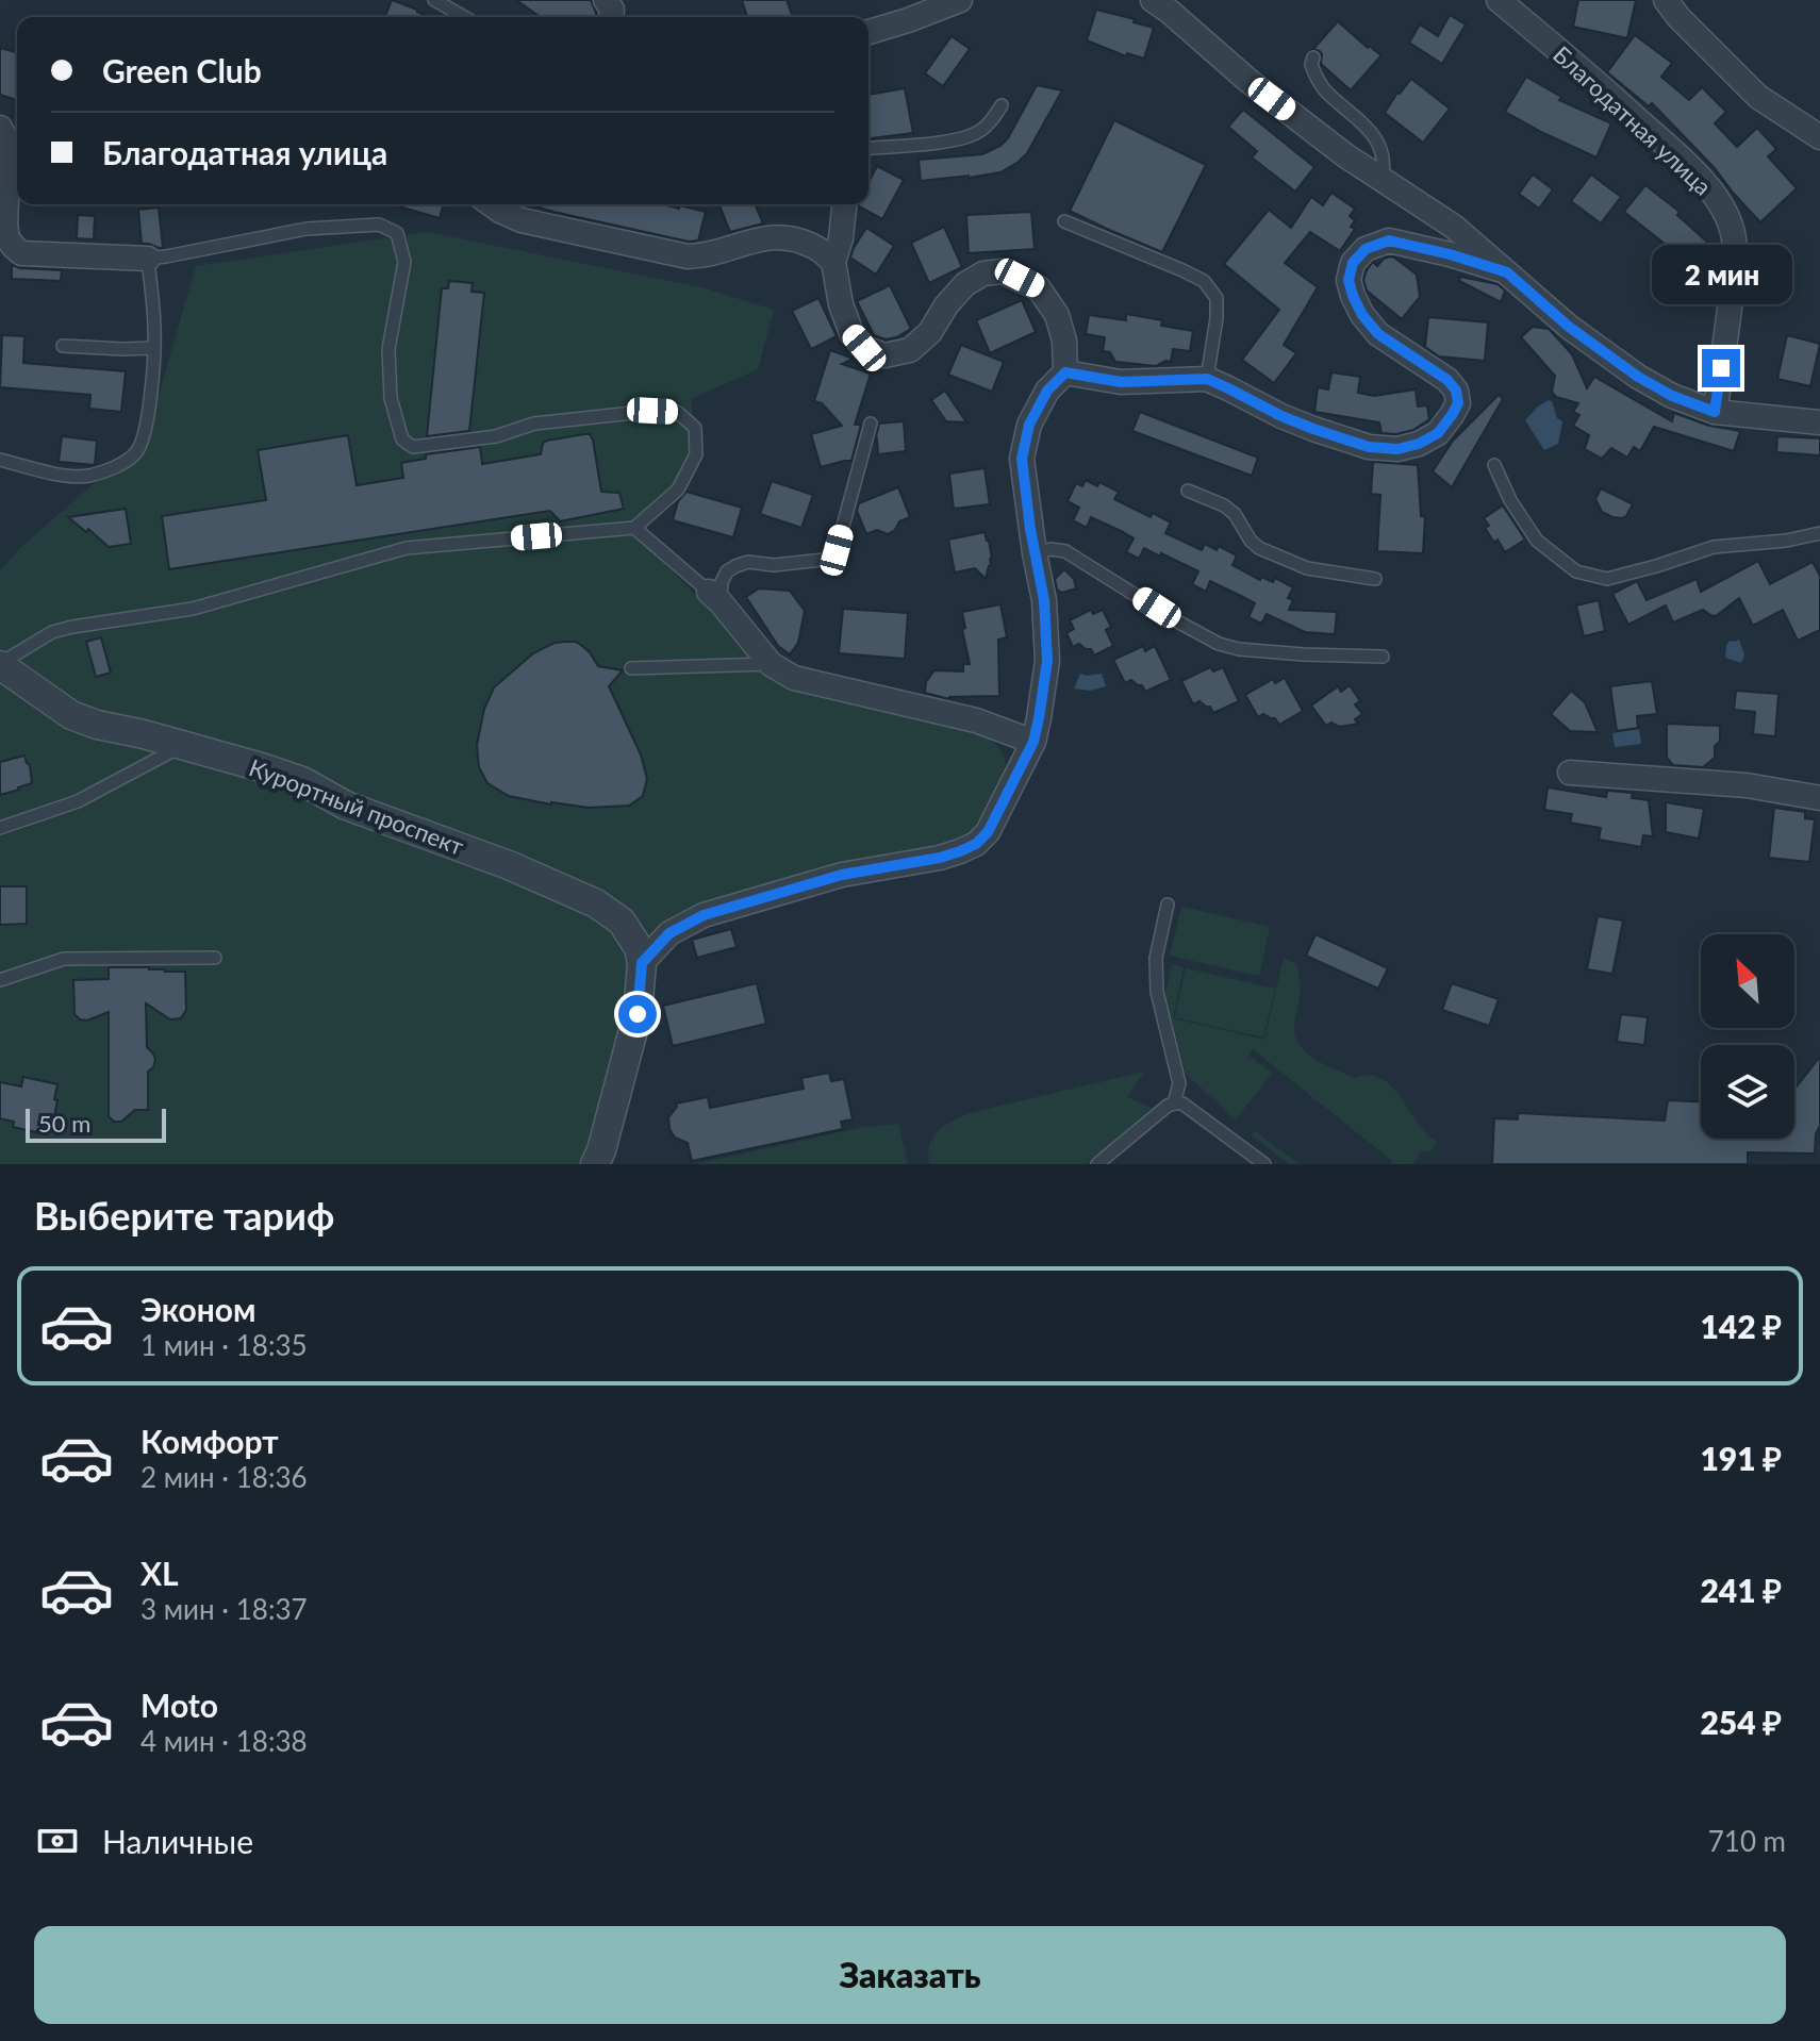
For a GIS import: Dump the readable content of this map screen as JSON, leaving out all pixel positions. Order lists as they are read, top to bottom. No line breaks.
{"streets":{"street":["Благодатная улица","Курортный проспект"]},"scale_bar":"50 m","north":"top left","page":{"banner":["Green Club","Благодатная улица"],"bubble":"2 мин","scale":"50 m","heading":"Выберите тариф","list":[{"name":"Эконом","note":"1 мин · 18:35","value":"142 ₽"},{"name":"Комфорт","note":"2 мин · 18:36","value":"191 ₽"},{"name":"XL","note":"3 мин · 18:37","value":"241 ₽"},{"name":"Moto","note":"4 мин · 18:38","value":"254 ₽"}],"pay":["Наличные","710 m"],"buttons":"Заказать"}}
